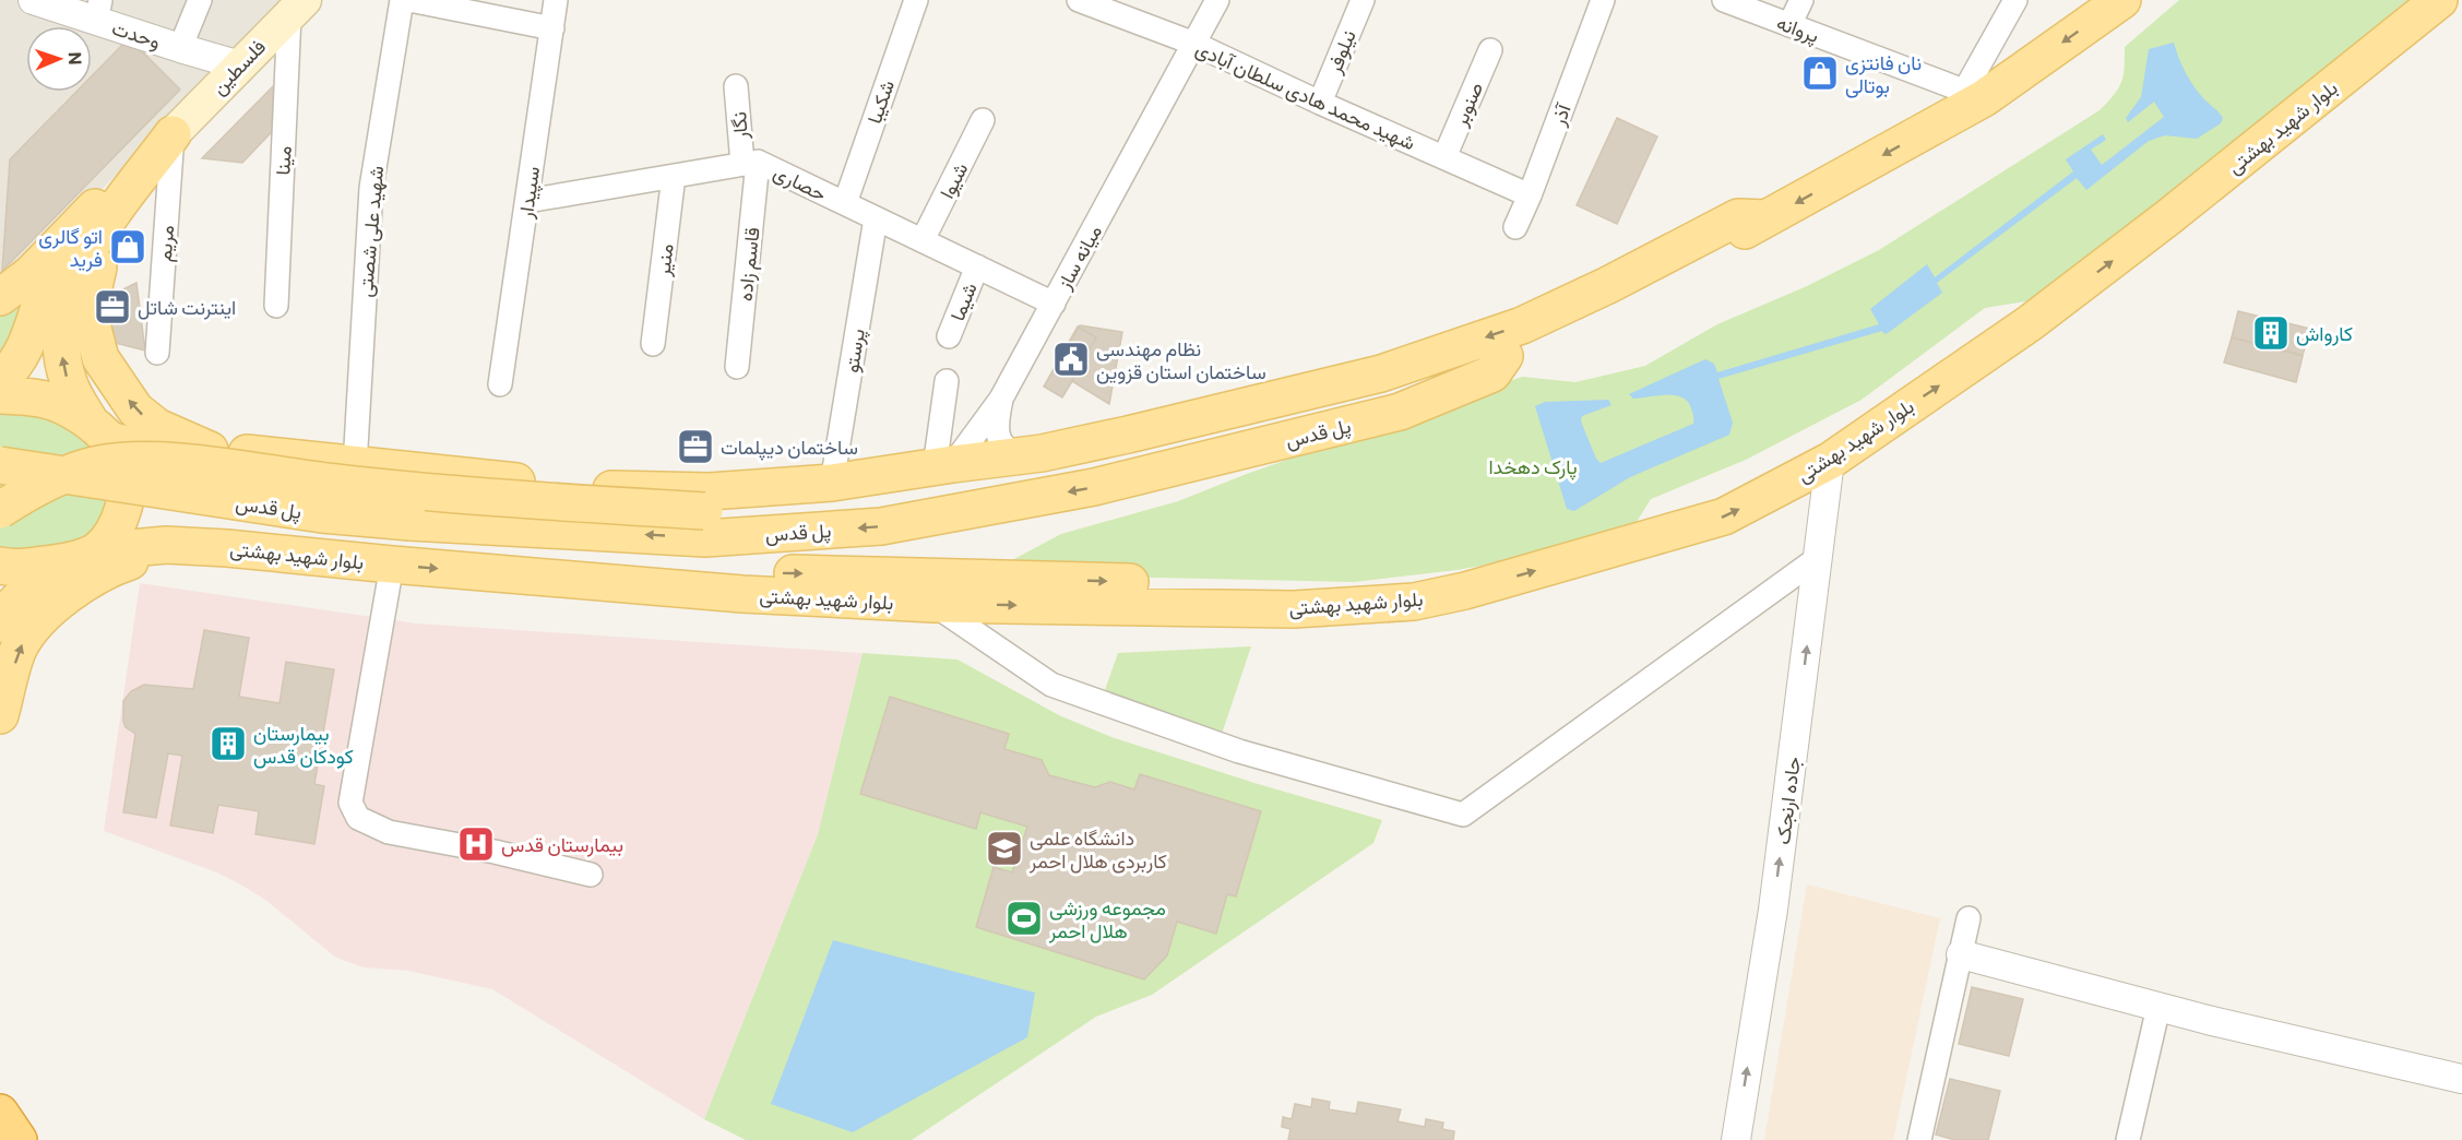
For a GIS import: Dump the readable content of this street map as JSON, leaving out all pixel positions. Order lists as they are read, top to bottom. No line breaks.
{"streets":{"main road":["فلسطین","بلوار شهید بهشتی","پل قدس"],"street":["پروانه","وحدت","نیلوفر","شهید محمد هادی سلطان آبادی","شکیبا","صنوبر","آذر","نگار","مینا","شیوا","حصاری","سپیدار","شهید علی شصتی","مریم","میانه ساز","منیر","قاسم زاده","شیما","پرستو","جاده ارنجک"]},"crossings":[["وحدت","فلسطین"],["نیلوفر","شهید محمد هادی سلطان آبادی"],["فلسطین","مینا"],["فلسطین","مریم"],["شهید محمد هادی سلطان آبادی","صنوبر"],["شهید محمد هادی سلطان آبادی","آذر"],["شهید محمد هادی سلطان آبادی","میانه ساز"],["شکیبا","حصاری"],["نگار","حصاری"],["نگار","قاسم زاده"],["بلوار شهید بهشتی","پل قدس"],["بلوار شهید بهشتی","جاده ارنجک"],["شیوا","حصاری"],["حصاری","میانه ساز"],["حصاری","قاسم زاده"],["حصاری","شیما"],["حصاری","پرستو"]],"parks":["پارک دهخدا"],"places":{"shop":["نان فانتزی بوتالی","اتو گالری فرید"],"office":["اینترنت شاتل","ساختمان دیپلمات"],"building":["کارواش","بیمارستان کودکان قدس"],"public building":["نظام مهندسی ساختمان استان قزوین"],"hospital":["بیمارستان قدس"],"school or university":["دانشگاه علمی کاربردی هلال احمر"],"sports":["مجموعه ورزشی هلال احمر"]},"north":"right"}
